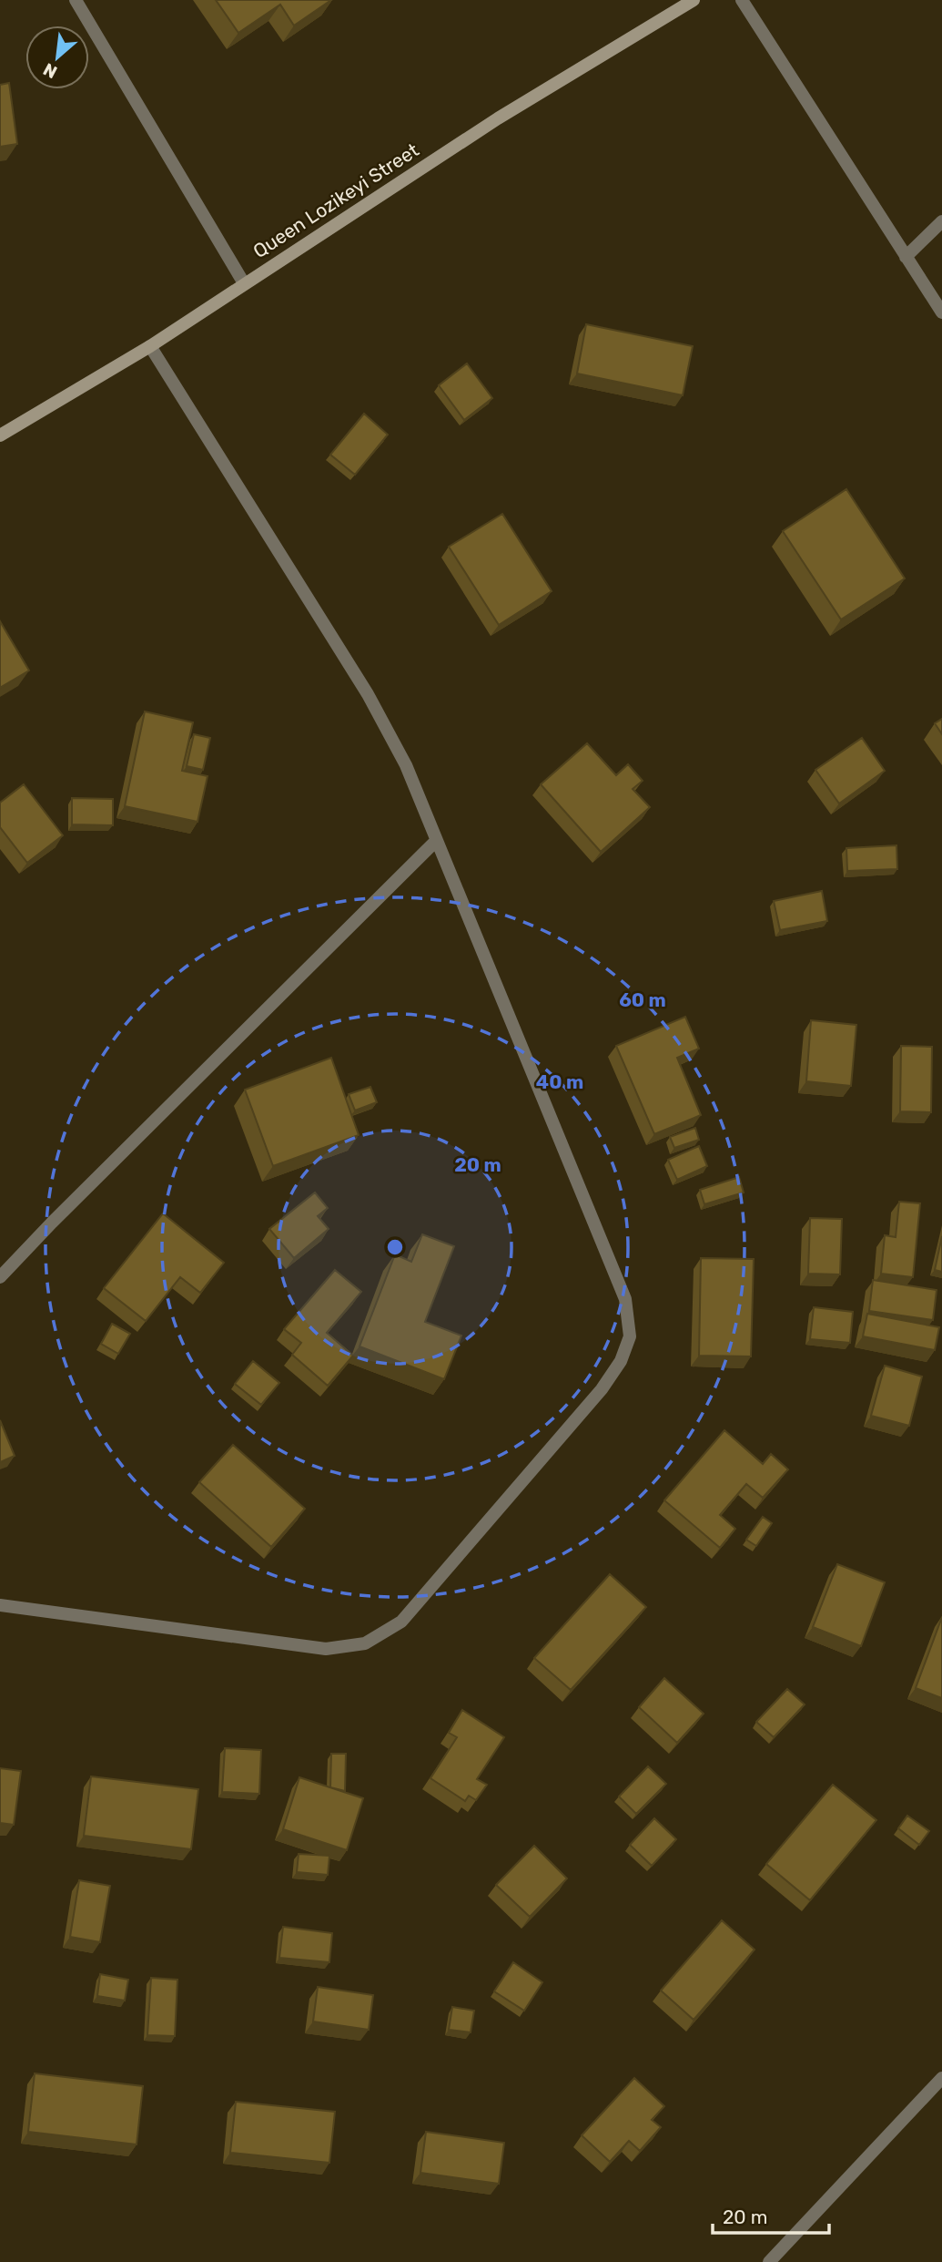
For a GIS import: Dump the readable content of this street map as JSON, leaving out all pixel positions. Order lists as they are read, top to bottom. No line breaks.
{"streets":{"main road":["Queen Lozikeyi Street"]},"scale_bar":"20 m","north":"bottom left","rings":["60 m","40 m","20 m"]}
